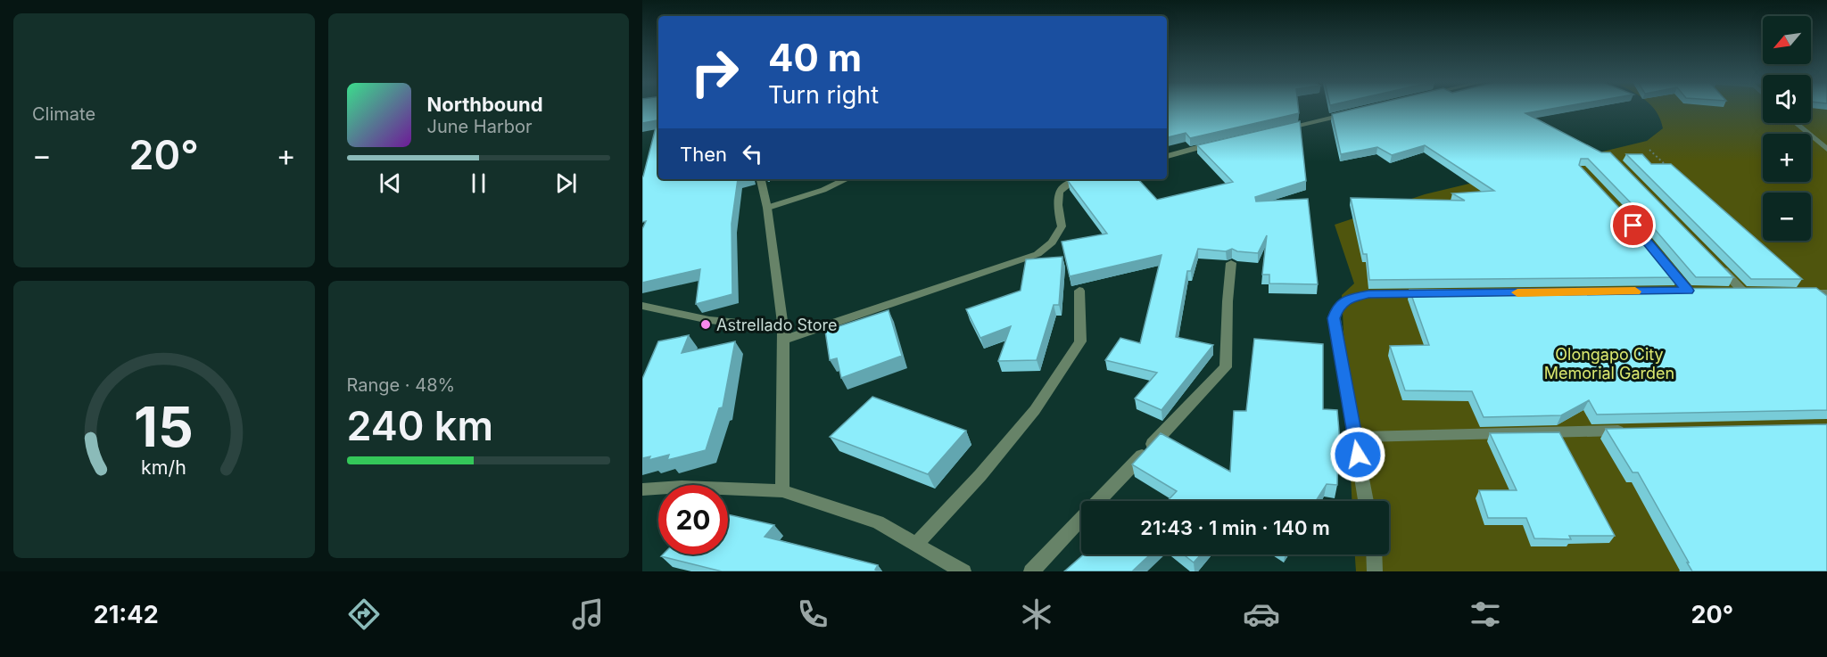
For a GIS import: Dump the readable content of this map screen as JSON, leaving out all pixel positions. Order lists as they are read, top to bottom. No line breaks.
{"parks":["Olongapo City Memorial Garden"],"places":["Astrellado Store"],"north":"bottom left","page":{"tile":["Climate",["Range · 48%","240 km"]],"map_buttons":["+","−"],"turn":["40 m","Turn right"],"song":["Northbound","June Harbor"],"then":"Then","heat":["−","20°","+"],"limit":"20","trip":"21:43 · 1 min · 140 m","tabs":["21:42","20°"],"gauge":["15","km/h"]}}
